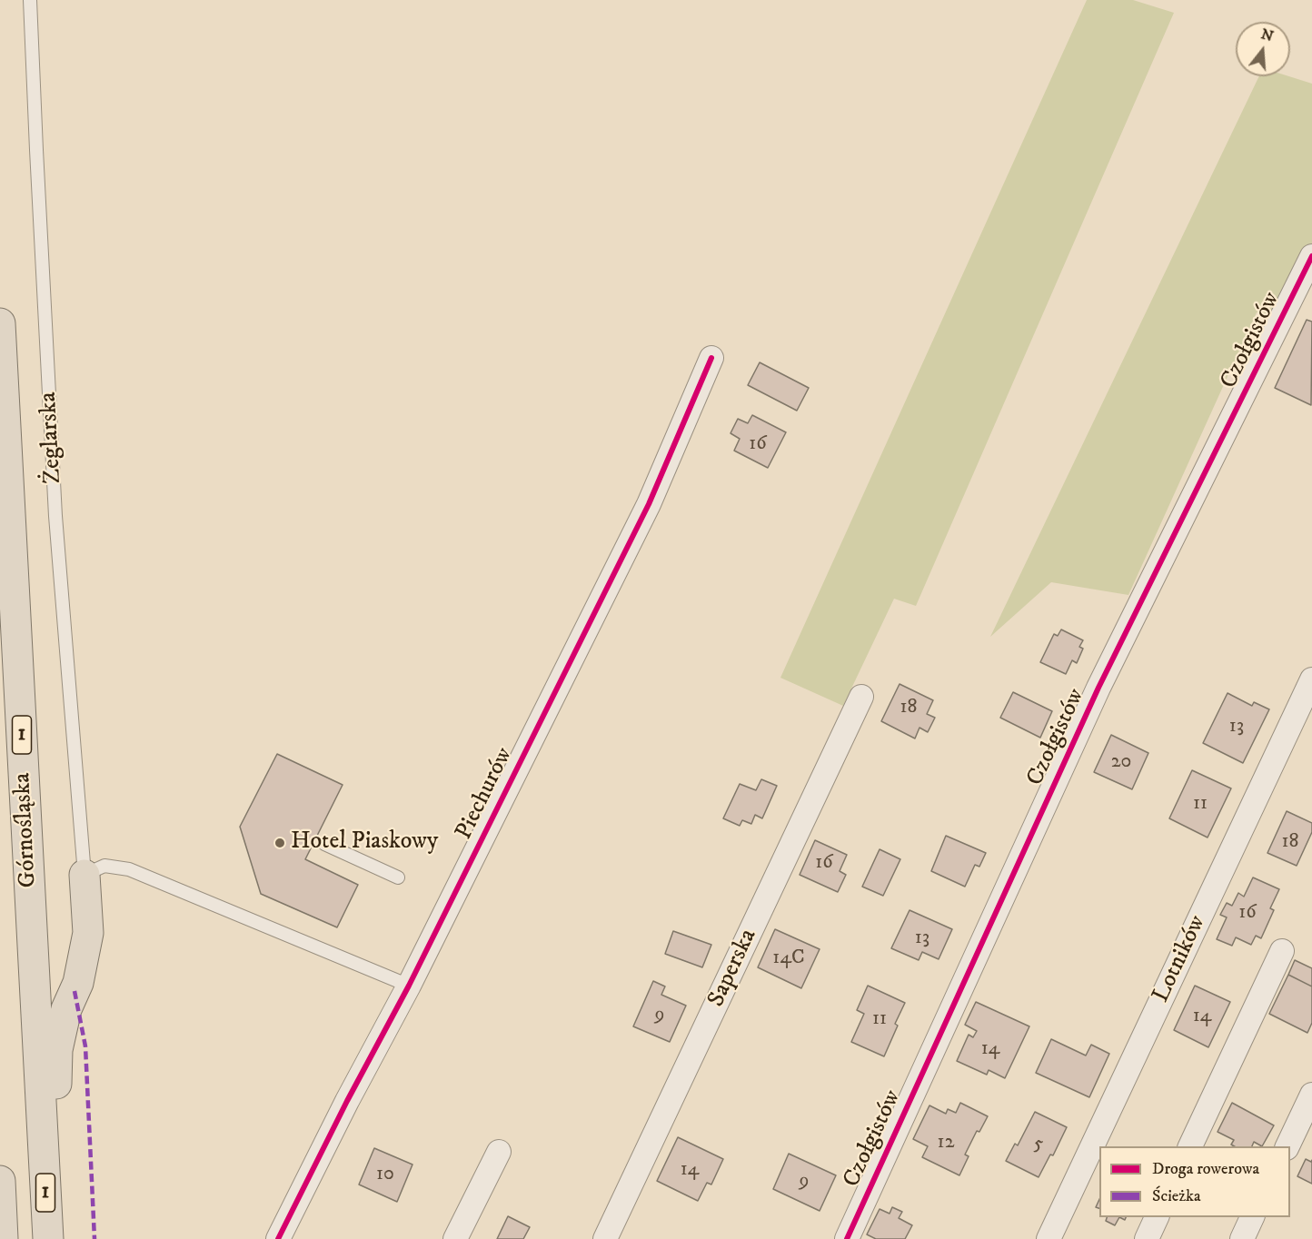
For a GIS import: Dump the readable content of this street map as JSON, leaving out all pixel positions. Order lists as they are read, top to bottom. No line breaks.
{"streets":{"main road":["1","Górnośląska"],"street":["Czołgistów","Piechurów","Lotników","Saperska"],"lane":["Żeglarska"]},"places":["Hotel Piaskowy"],"house_numbers":["16","18","13","20","11","18","16","16","13","14C","9","14","11","14","12","5","14","10","9"],"legend":["Droga rowerowa","Ścieżka"],"north":"top"}
